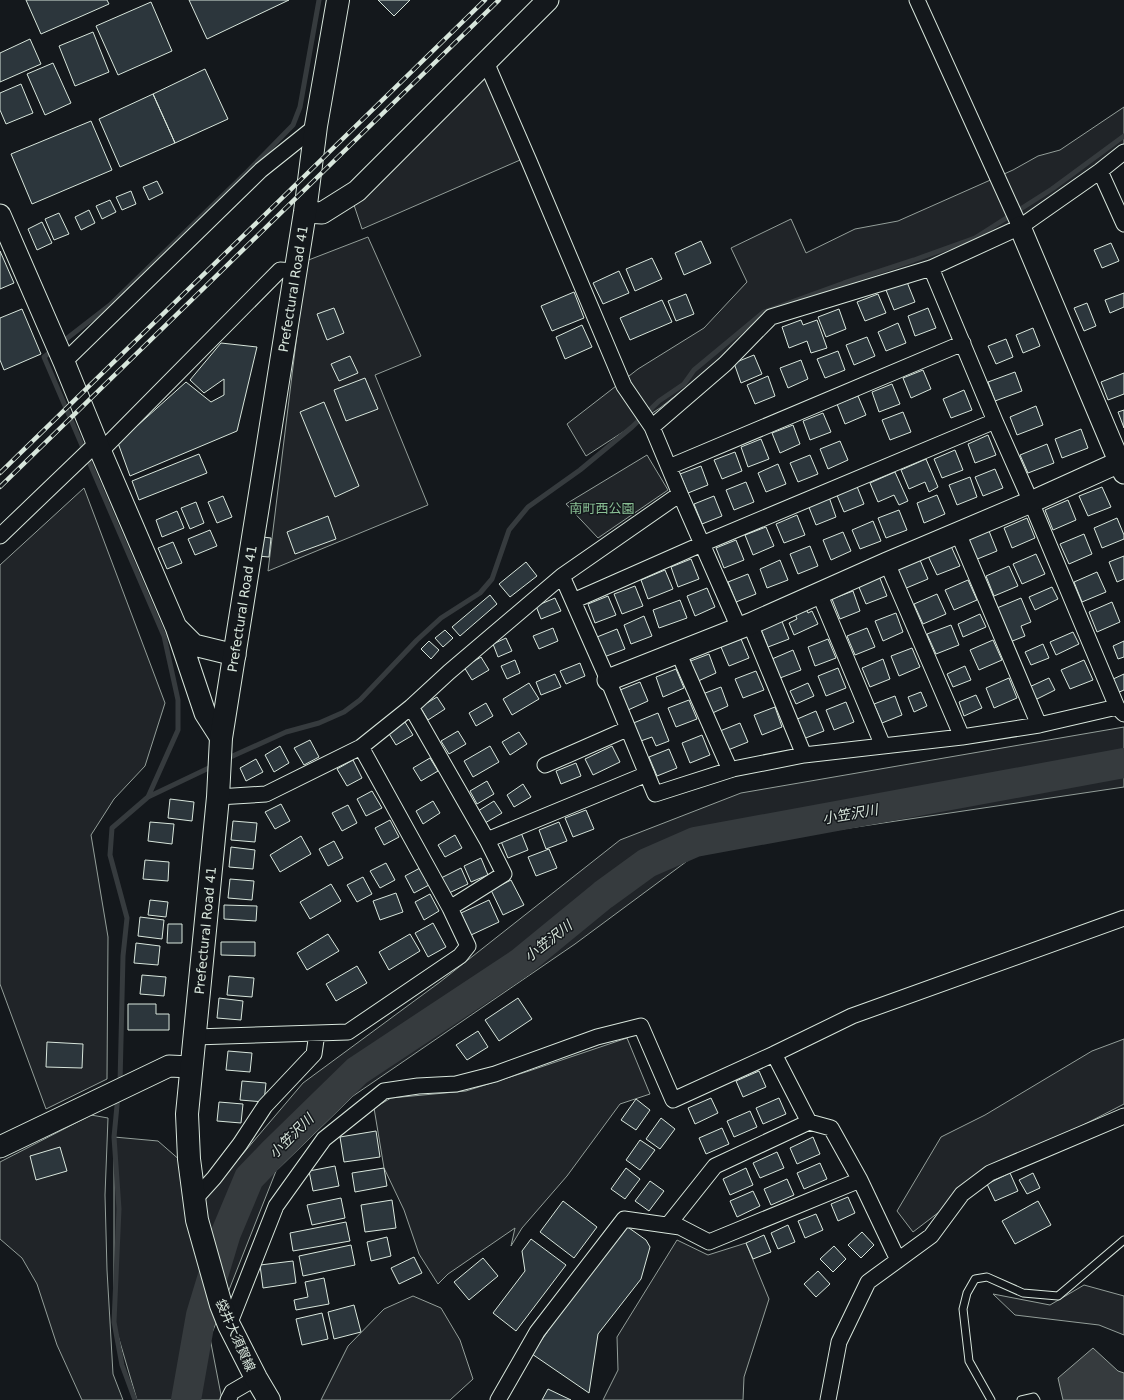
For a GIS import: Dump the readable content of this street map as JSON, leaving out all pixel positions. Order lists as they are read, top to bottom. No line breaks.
{"streets":{"main road":["Prefectural Road 41","袋井大須賀線"]},"crossings":[["Prefectural Road 41","袋井大須賀線"]],"water":["小笠沢川"],"parks":["南町西公園"]}
